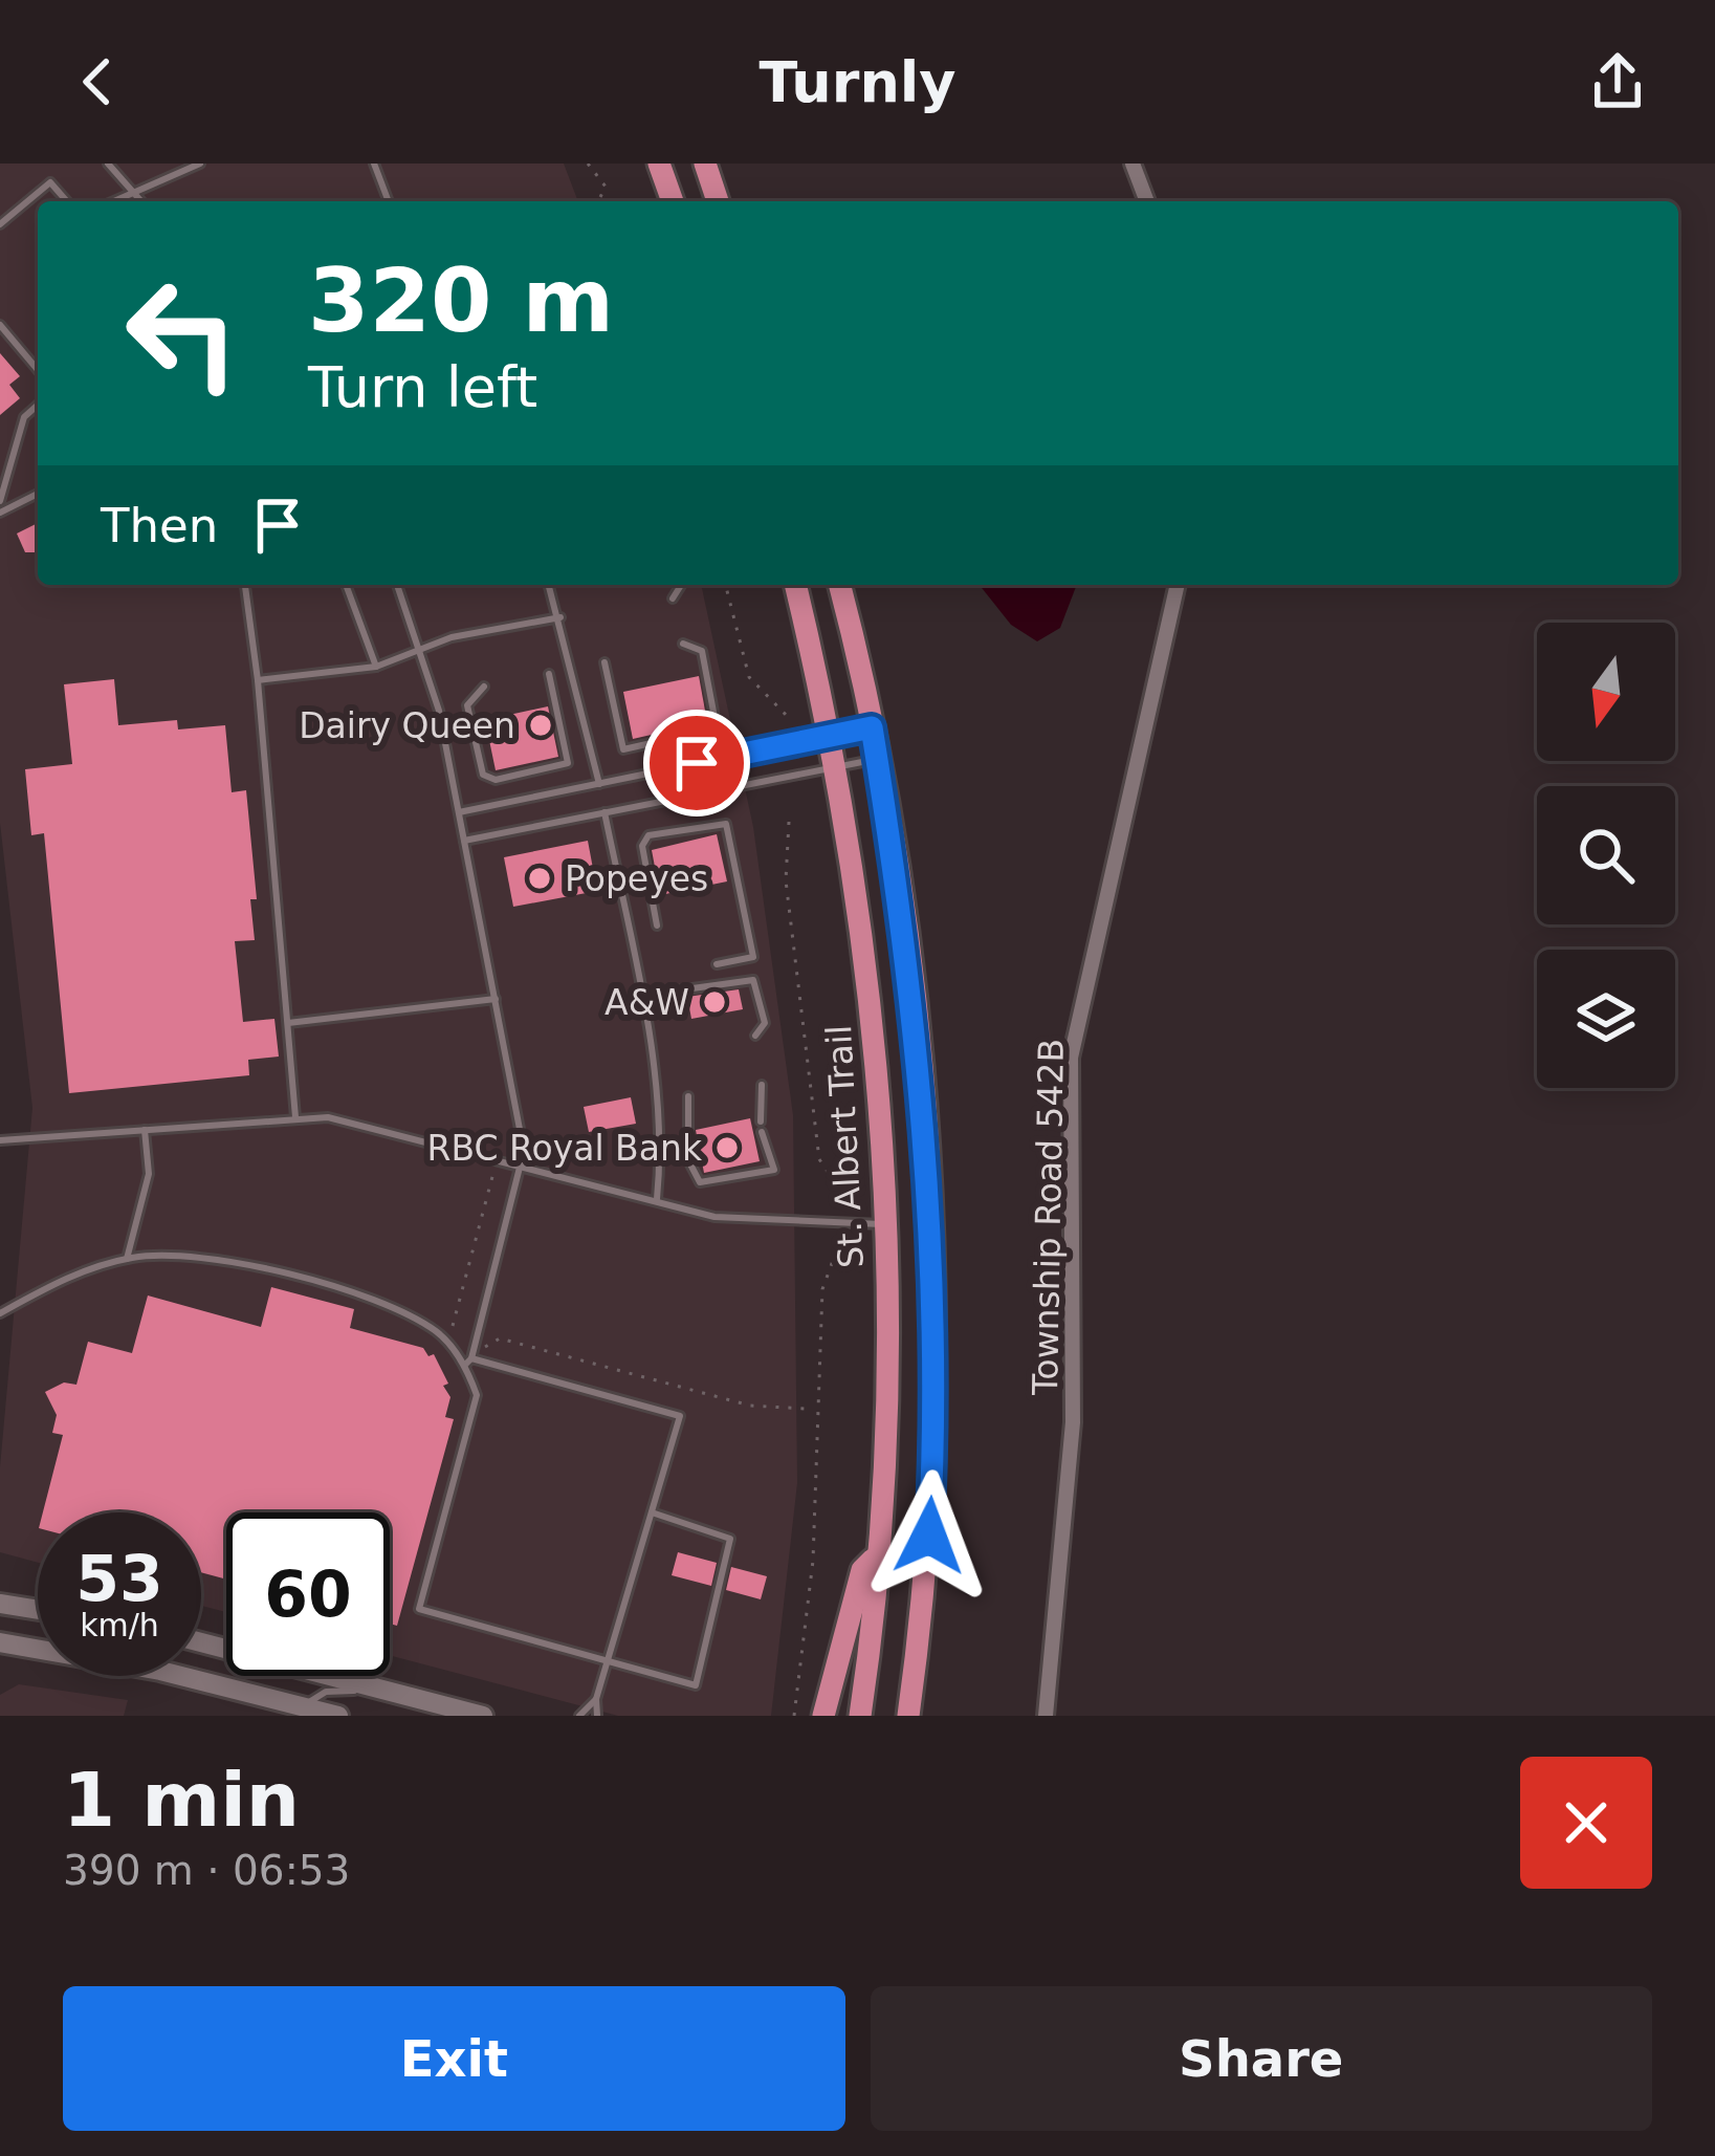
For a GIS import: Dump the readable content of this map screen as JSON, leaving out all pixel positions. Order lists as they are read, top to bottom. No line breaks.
{"streets":{"main road":["St. Albert Trail"],"street":["Township Road 542B"]},"places":["Dairy Queen","Popeyes","A&W","RBC Royal Bank"],"north":"bottom","page":{"header":"Turnly","turn":["320 m","Turn left"],"then":"Then","speed":"53 km/h","limit":"60","heading":["1 min","390 m · 06:53"],"buttons":["Exit","Share"]}}
